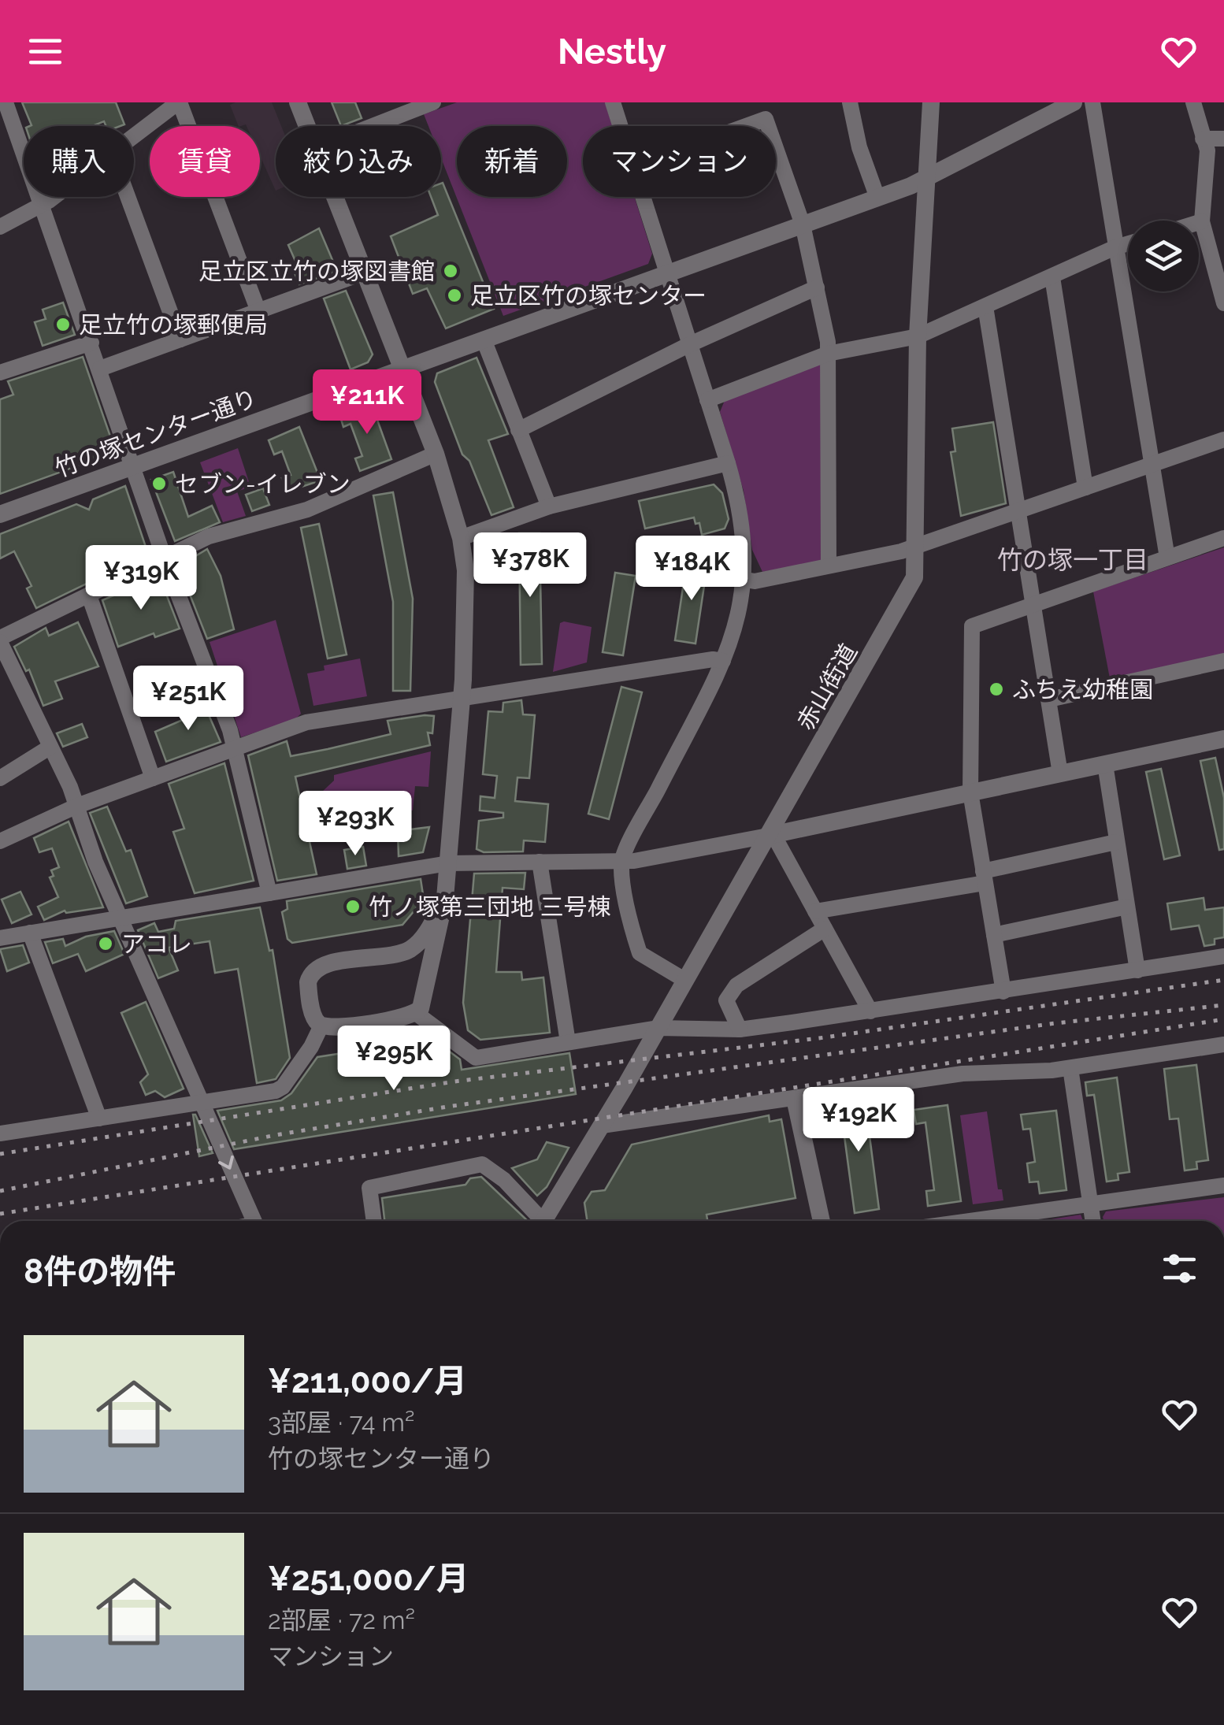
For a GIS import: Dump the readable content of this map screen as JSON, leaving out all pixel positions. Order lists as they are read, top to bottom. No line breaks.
{"streets":{"street":["竹の塚センター通り","赤山街道"]},"crossings":[["竹の塚センター通り","赤山街道"]],"districts":["竹の塚一丁目"],"places":["足立区立竹の塚図書館","足立区竹の塚センター","足立竹の塚郵便局","セブン-イレブン","ふちえ幼稚園","竹ノ塚第三団地 三号棟","アコレ"],"page":{"header":"Nestly","chip":["購入","賃貸","絞り込み","新着","マンション"],"price":["¥211K","¥378K","¥184K","¥319K","¥251K","¥293K","¥295K","¥192K"],"heading":"8件の物件","list":[{"name":"¥211,000/月","note":"3部屋 · 74 m² · 竹の塚センター通り"},{"name":"¥251,000/月","note":"2部屋 · 72 m² · マンション"}]}}
